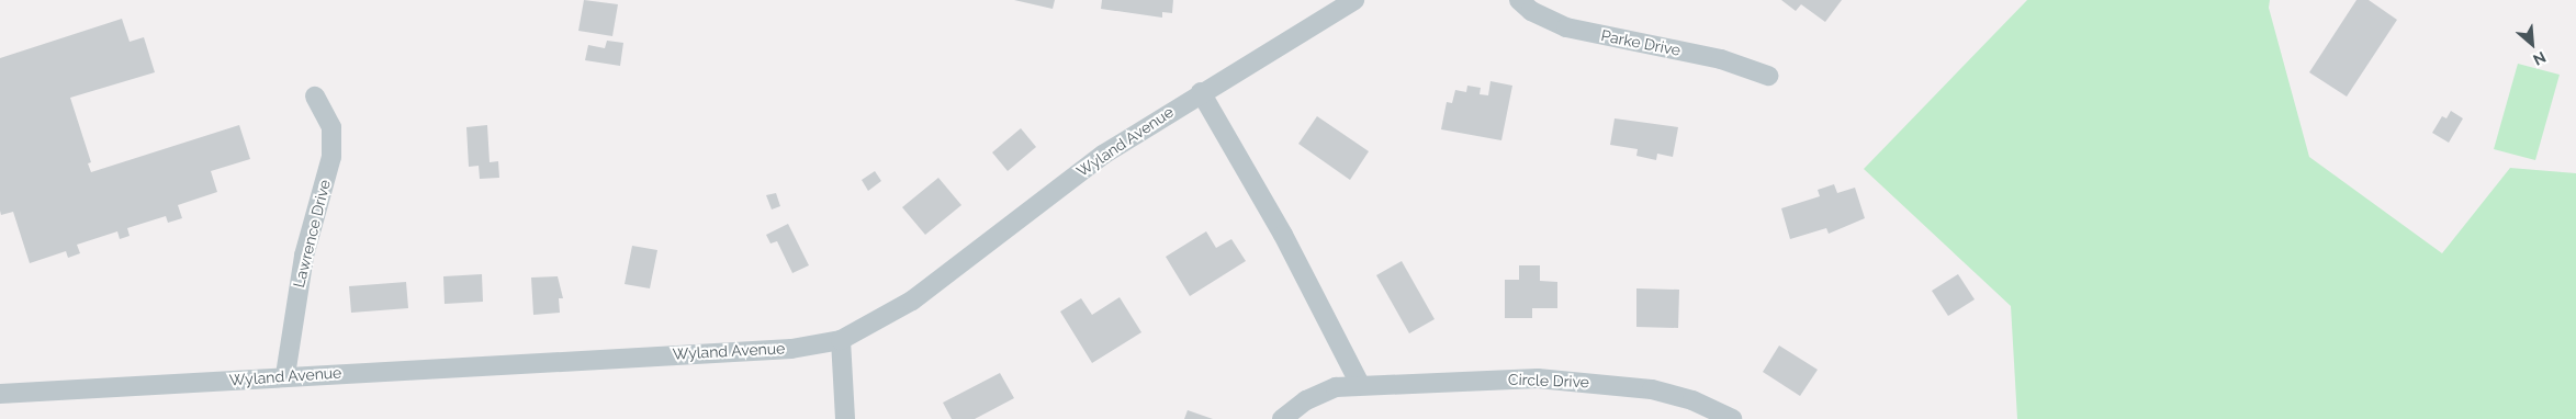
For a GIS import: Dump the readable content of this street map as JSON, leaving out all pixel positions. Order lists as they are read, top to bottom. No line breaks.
{"streets":{"street":["Parke Drive","Wyland Avenue","Lawrence Drive","Circle Drive"]},"crossings":[["Wyland Avenue","Lawrence Drive"]],"north":"bottom right"}
